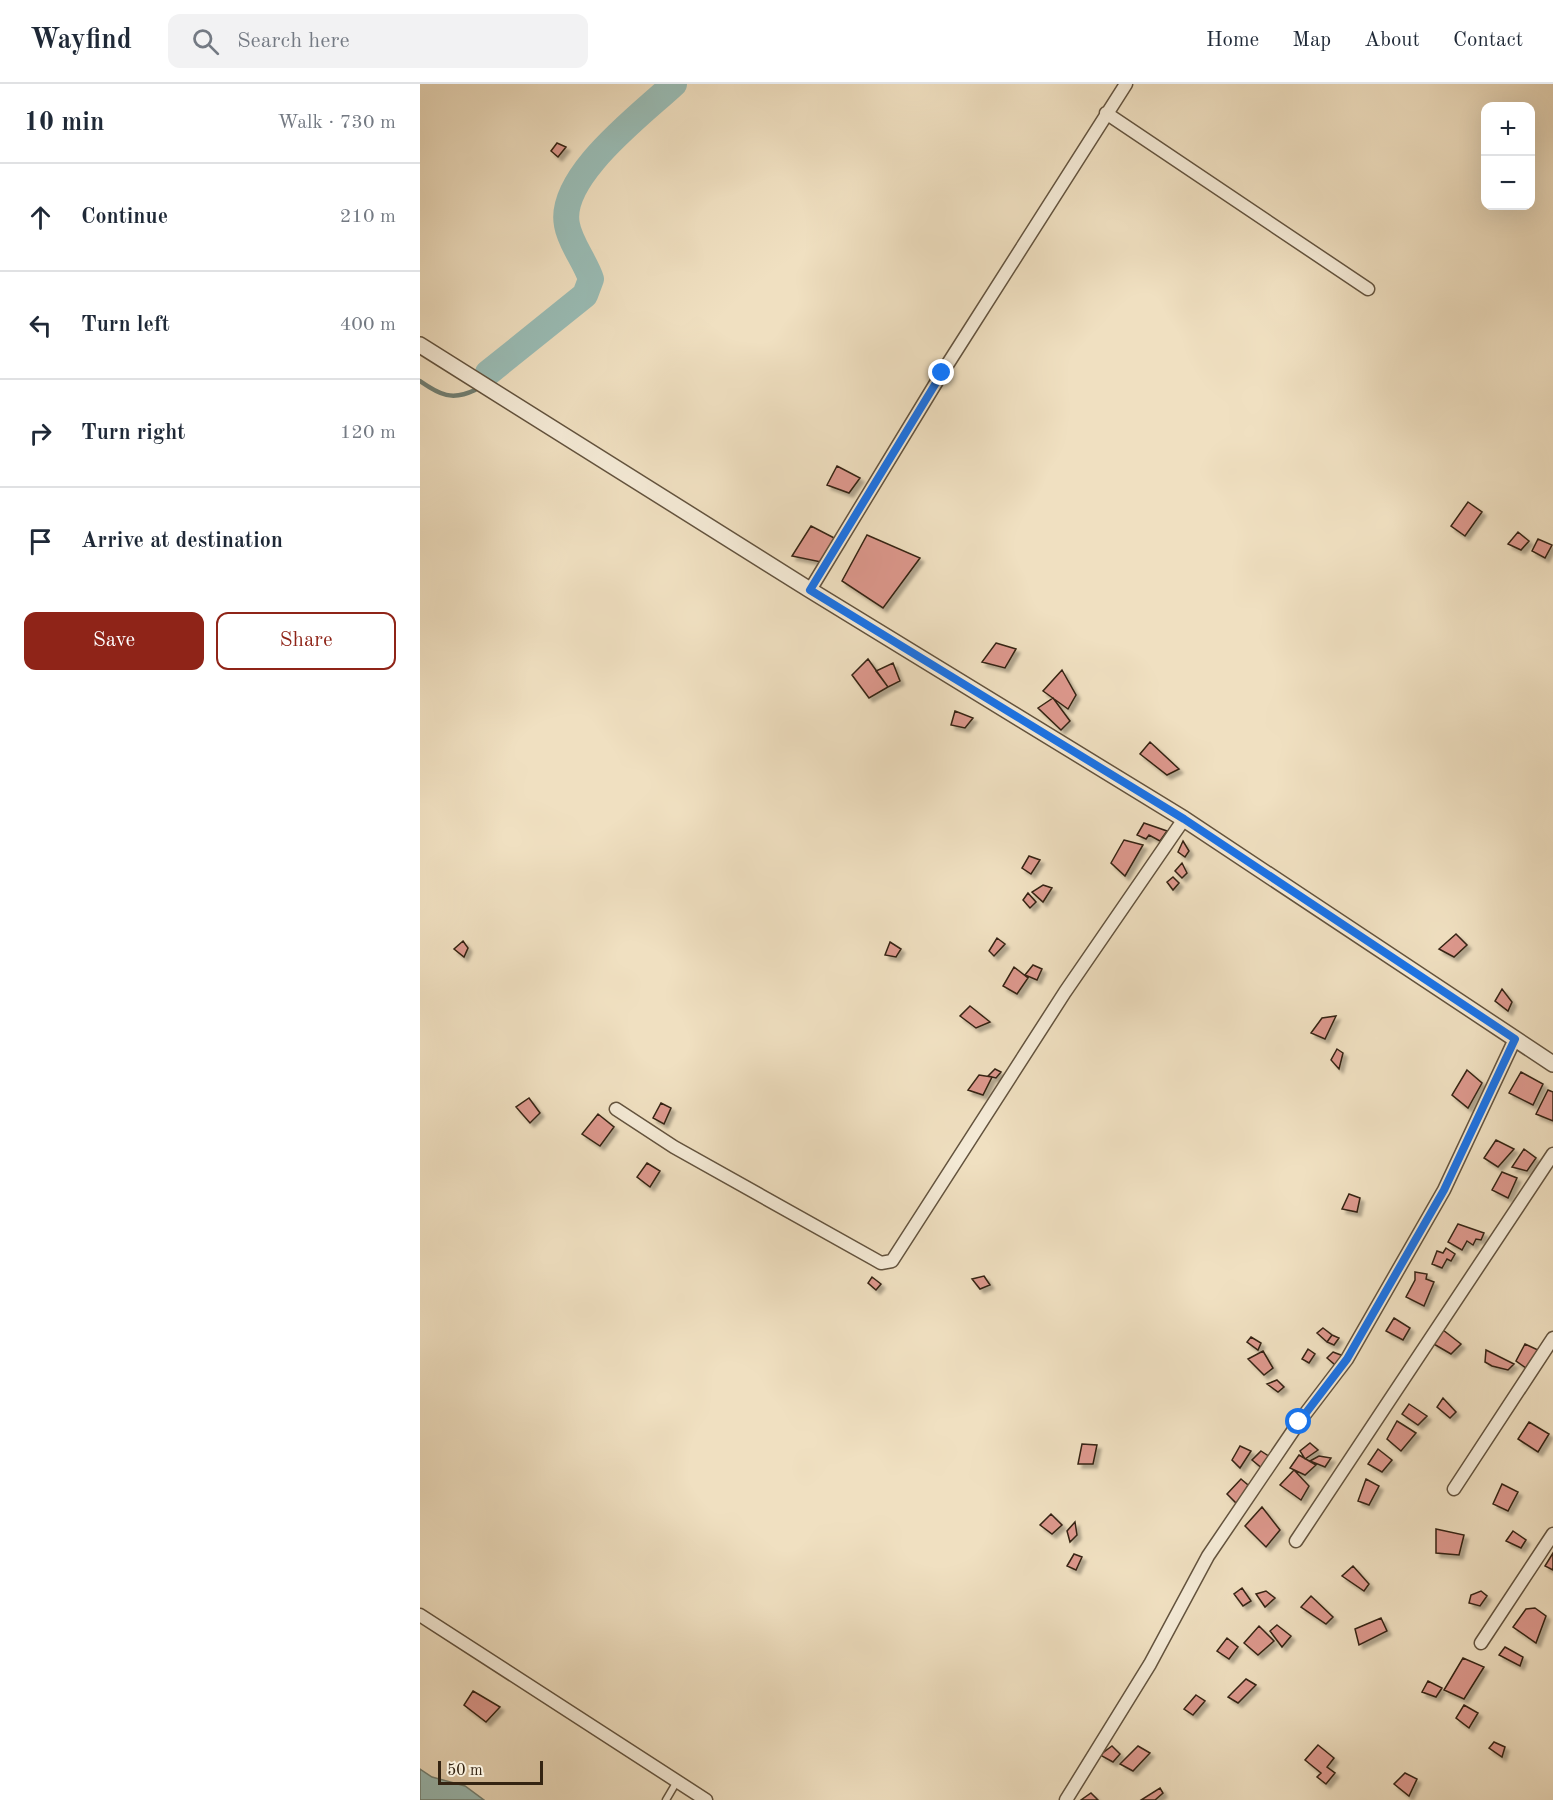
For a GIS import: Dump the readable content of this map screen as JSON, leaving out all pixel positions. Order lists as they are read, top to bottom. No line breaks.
{"scale_bar":"50 m","page":{"header":"Wayfind","search":"Search here","nav":["Home","Map","About","Contact"],"heading":["10 min","Walk · 730 m"],"map_buttons":["+","−"],"list":[["Continue","210 m"],["Turn left","400 m"],["Turn right","120 m"],"Arrive at destination"],"buttons":["Save","Share"],"scale":"50 m"}}
